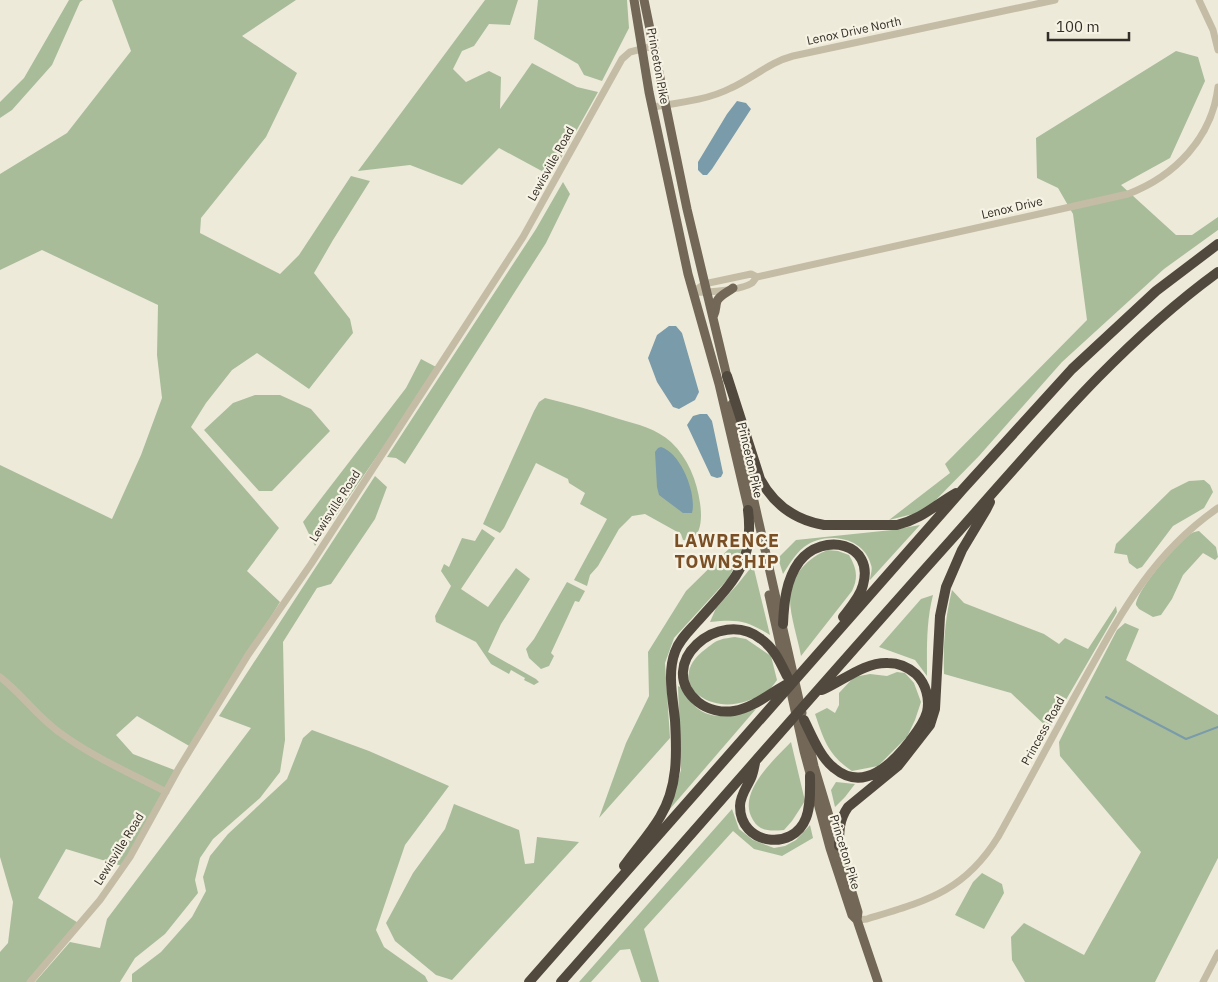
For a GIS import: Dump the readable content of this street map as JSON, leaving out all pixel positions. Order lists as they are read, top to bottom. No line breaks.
{"streets":{"main road":["Princeton Pike"],"street":["Lenox Drive North","Lewisville Road","Lenox Drive","Princess Road"]},"crossings":[["Lenox Drive North","Princeton Pike"],["Princeton Pike","Lewisville Road"],["Princeton Pike","Lenox Drive"],["Princeton Pike","Princess Road"]],"districts":["LAWRENCE TOWNSHIP"],"scale_bar":"100 m"}
